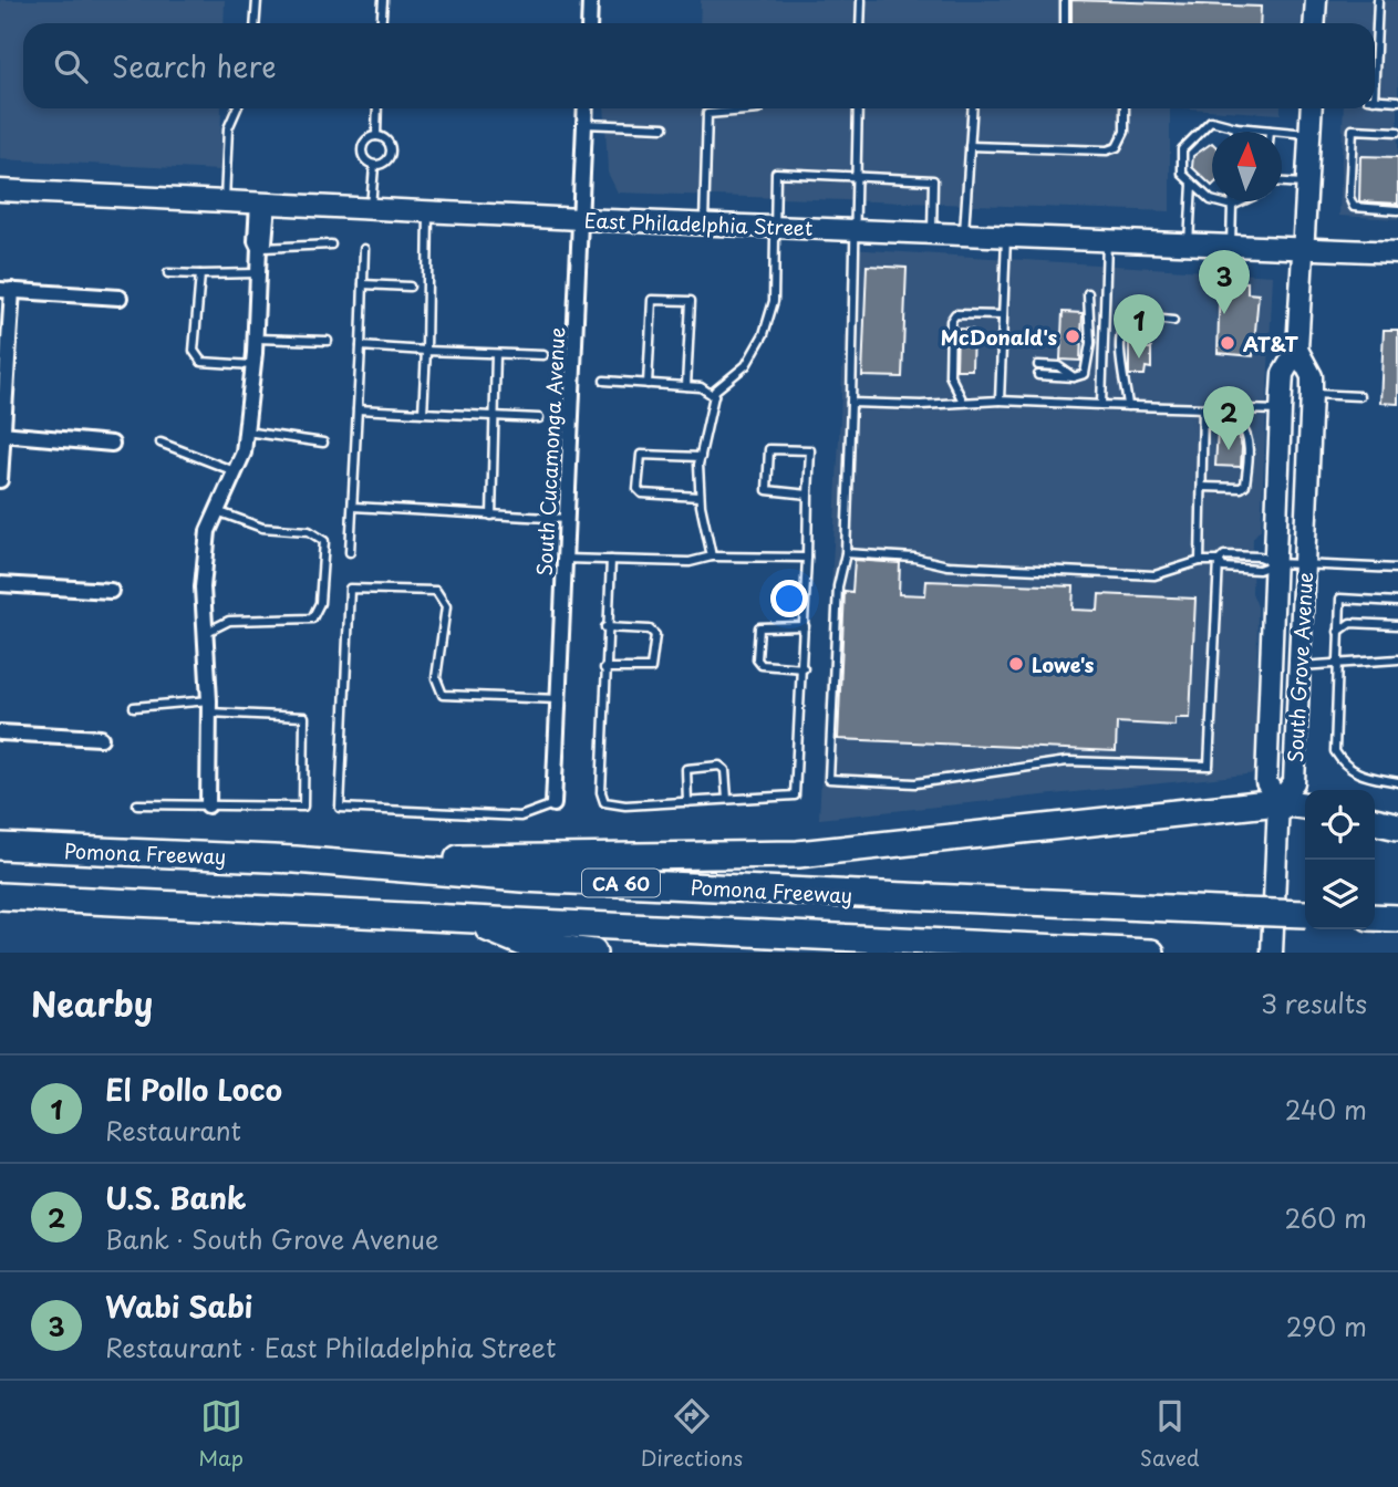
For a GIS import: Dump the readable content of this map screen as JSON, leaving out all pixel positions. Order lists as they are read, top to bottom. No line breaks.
{"streets":{"highway":["Pomona Freeway","CA 60"],"street":["East Philadelphia Street","South Cucamonga Avenue","South Grove Avenue"]},"crossings":[["East Philadelphia Street","South Cucamonga Avenue"],["East Philadelphia Street","South Grove Avenue"]],"places":["McDonald's","AT&T","Lowe's"],"north":"top","page":{"search":"Search here","pins":["3","1","2"],"heading":["Nearby","3 results"],"list":[{"mark":"1","name":"El Pollo Loco","note":"Restaurant","value":"240 m"},{"mark":"2","name":"U.S. Bank","note":"Bank · South Grove Avenue","value":"260 m"},{"mark":"3","name":"Wabi Sabi","note":"Restaurant · East Philadelphia Street","value":"290 m"}],"nav":["Map","Directions","Saved"]}}
